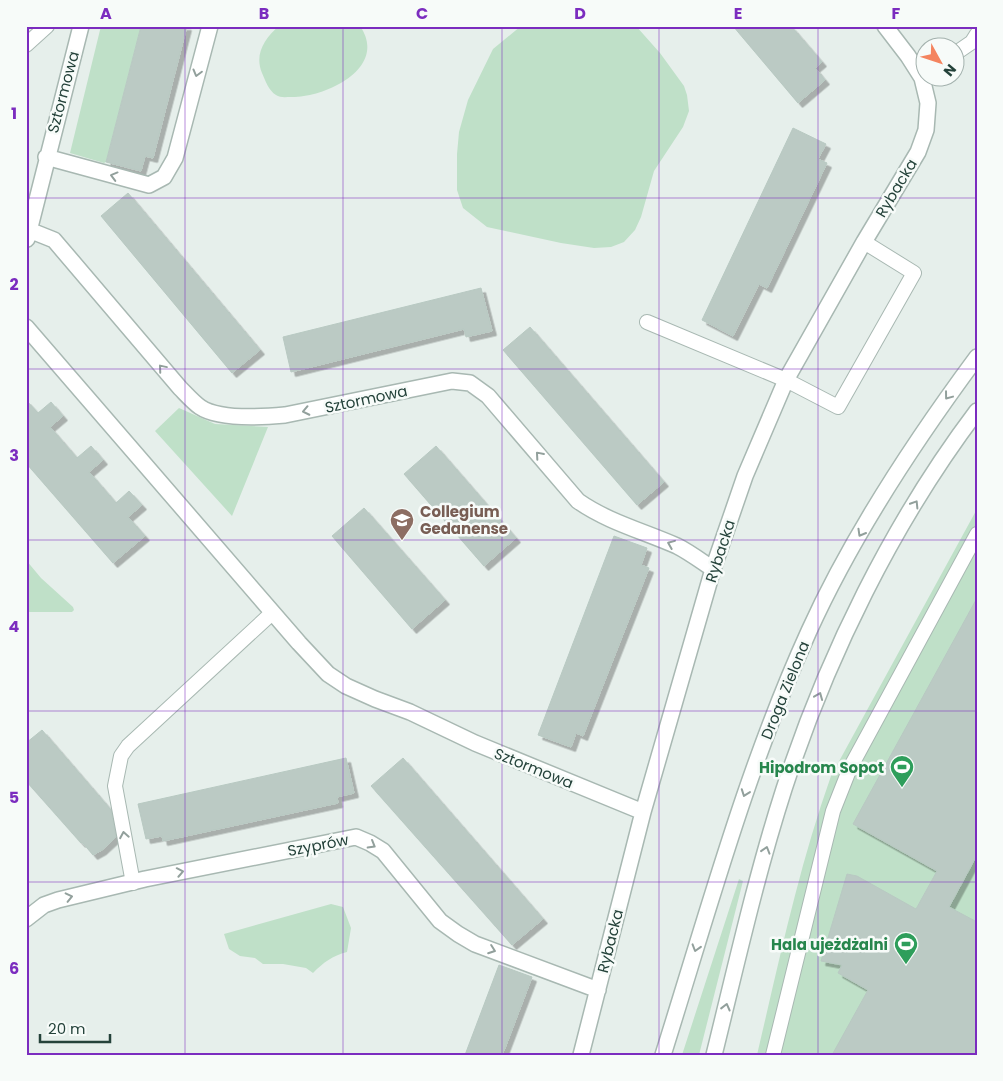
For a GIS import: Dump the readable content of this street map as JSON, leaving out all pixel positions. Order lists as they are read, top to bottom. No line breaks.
{"streets":{"street":["Sztormowa","Rybacka","Droga Zielona","Szyprów"]},"crossings":[["Sztormowa","Rybacka"],["Rybacka","Szyprów"]],"one_way":["Szyprów"],"places":{"school or university":["Collegium Gedanense"],"sports":["Hipodrom Sopot","Hala ujeżdżalni"]},"scale_bar":"20 m","north":"bottom right","grid":{"columns":["A","B","C","D","E","F"],"rows":["1","2","3","4","5","6"]}}
